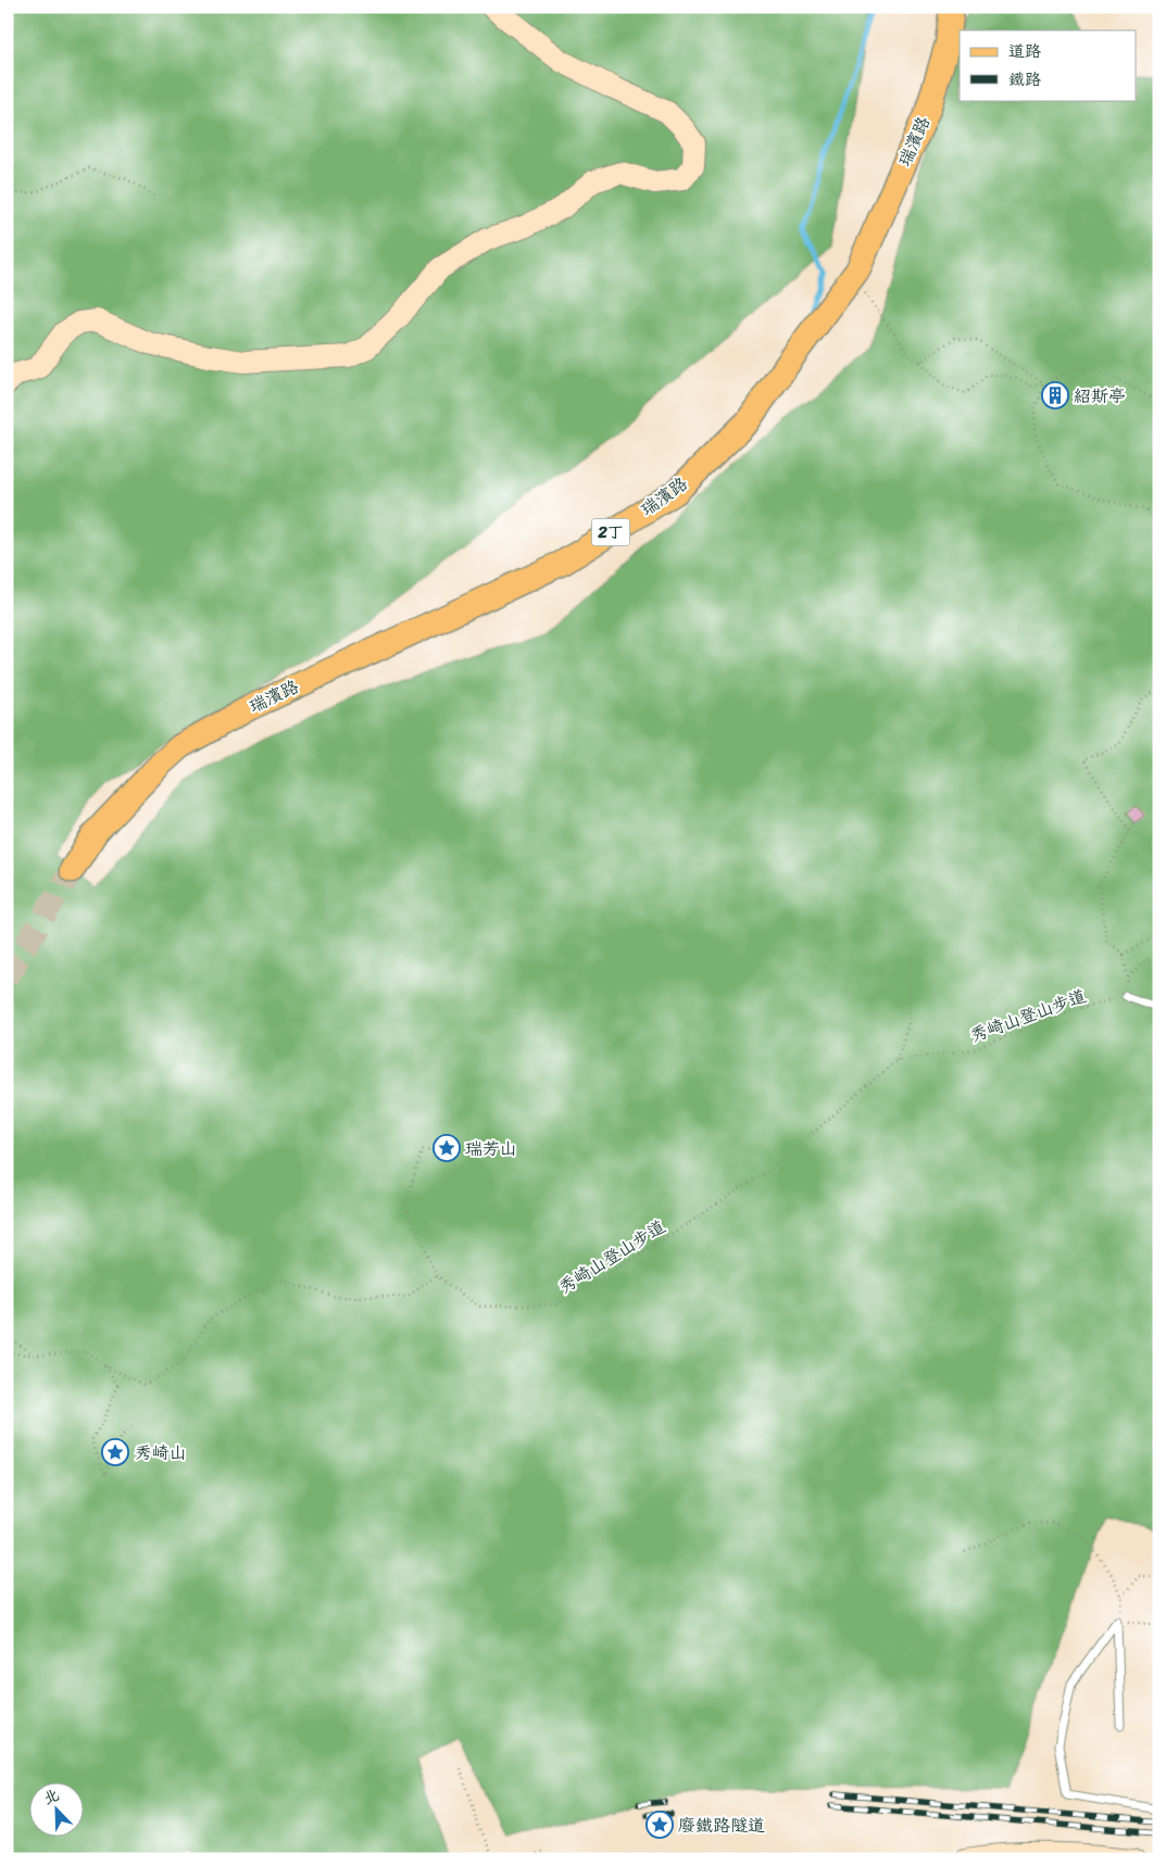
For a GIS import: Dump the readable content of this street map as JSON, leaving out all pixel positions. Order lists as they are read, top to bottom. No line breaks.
{"streets":{"main road":["瑞濱路","2丁"],"path":["秀崎山登山步道"]},"places":{"building":["紹斯亭"],"place":["瑞芳山","秀崎山","廢鐵路隧道"]},"legend":["道路","鐵路"],"north":"top left"}
